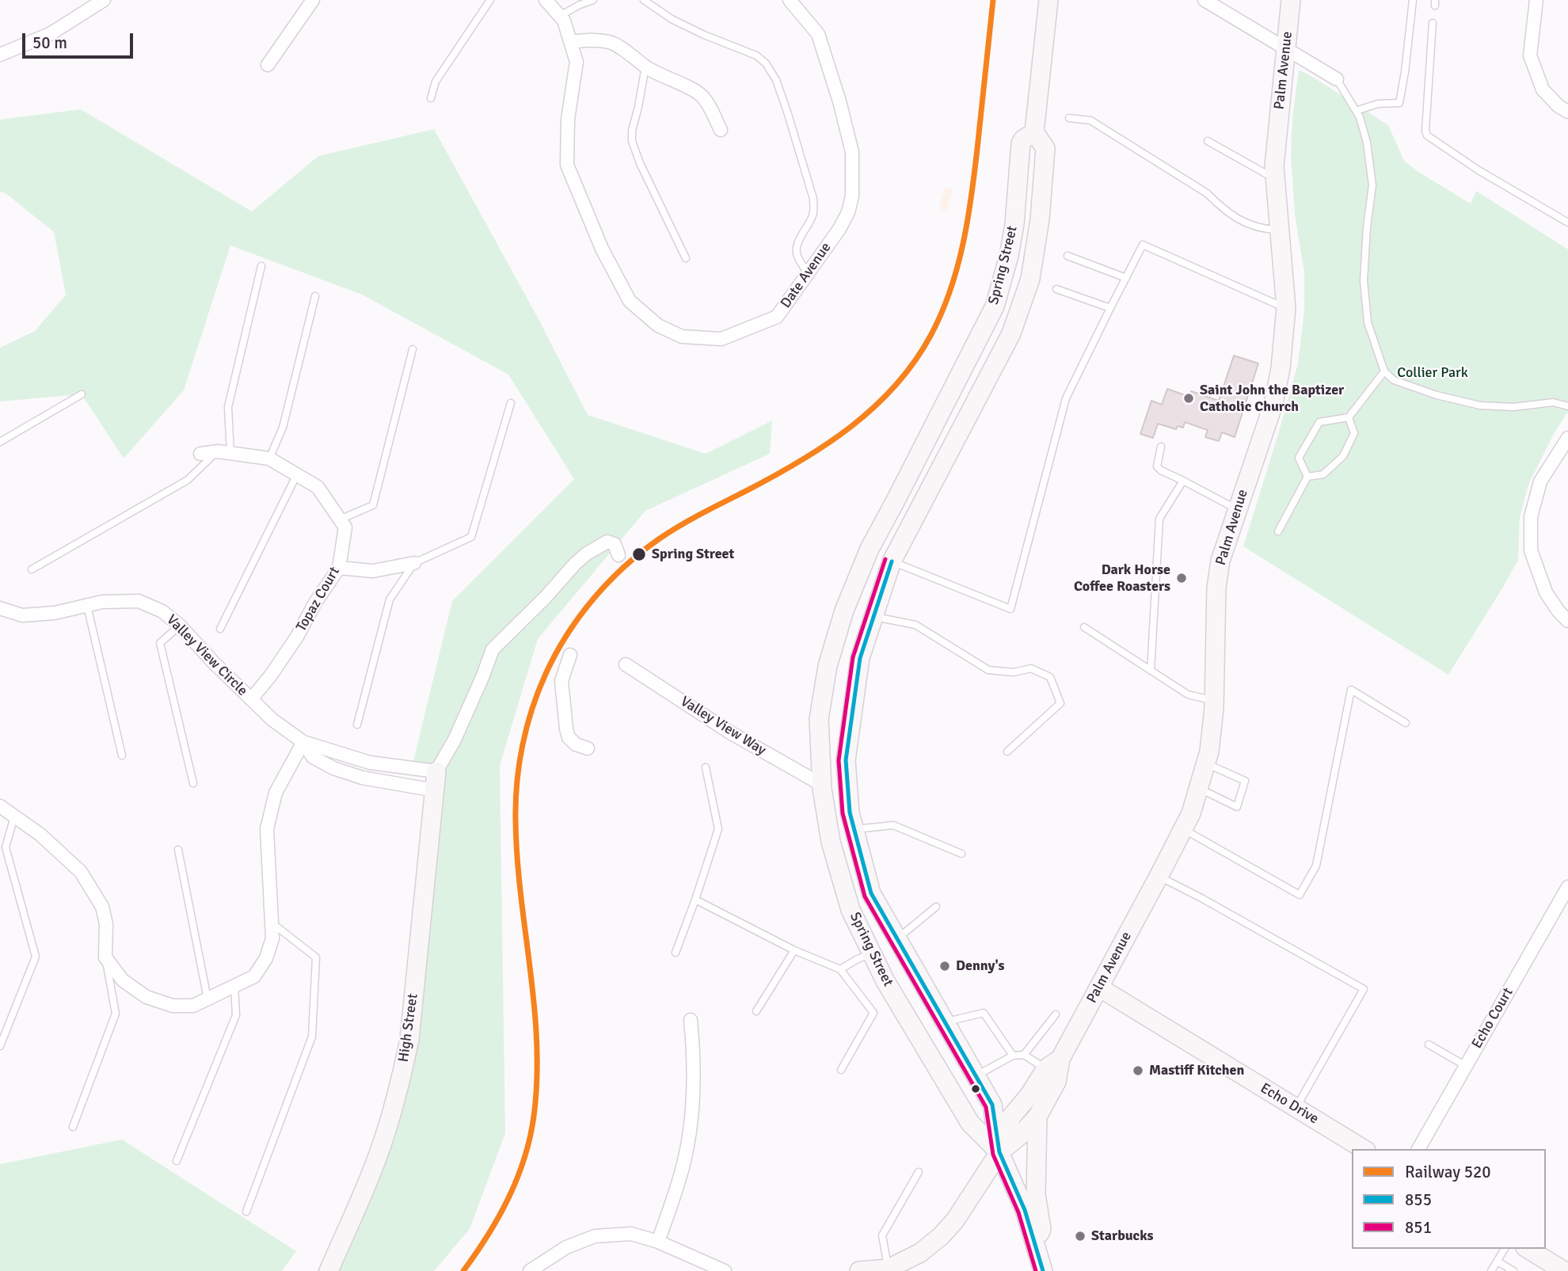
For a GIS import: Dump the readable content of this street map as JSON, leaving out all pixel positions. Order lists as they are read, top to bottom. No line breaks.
{"streets":{"main road":["Palm Avenue","Spring Street","High Street","Echo Drive"],"street":["Date Avenue","Topaz Court","Valley View Circle","Valley View Way","Echo Court"]},"crossings":[["Palm Avenue","Spring Street"],["Palm Avenue","Echo Drive"],["Spring Street","Valley View Way"],["Topaz Court","Valley View Circle"],["Valley View Circle","High Street"]],"parks":["Collier Park"],"places":["Saint John the Baptizer Catholic Church","Spring Street","Dark Horse Coffee Roasters","Denny's","Mastiff Kitchen","Starbucks"],"lines":["rail line 520","transit line 851","transit line 855"],"legend":["Railway 520","855","851"],"scale_bar":"50 m"}
